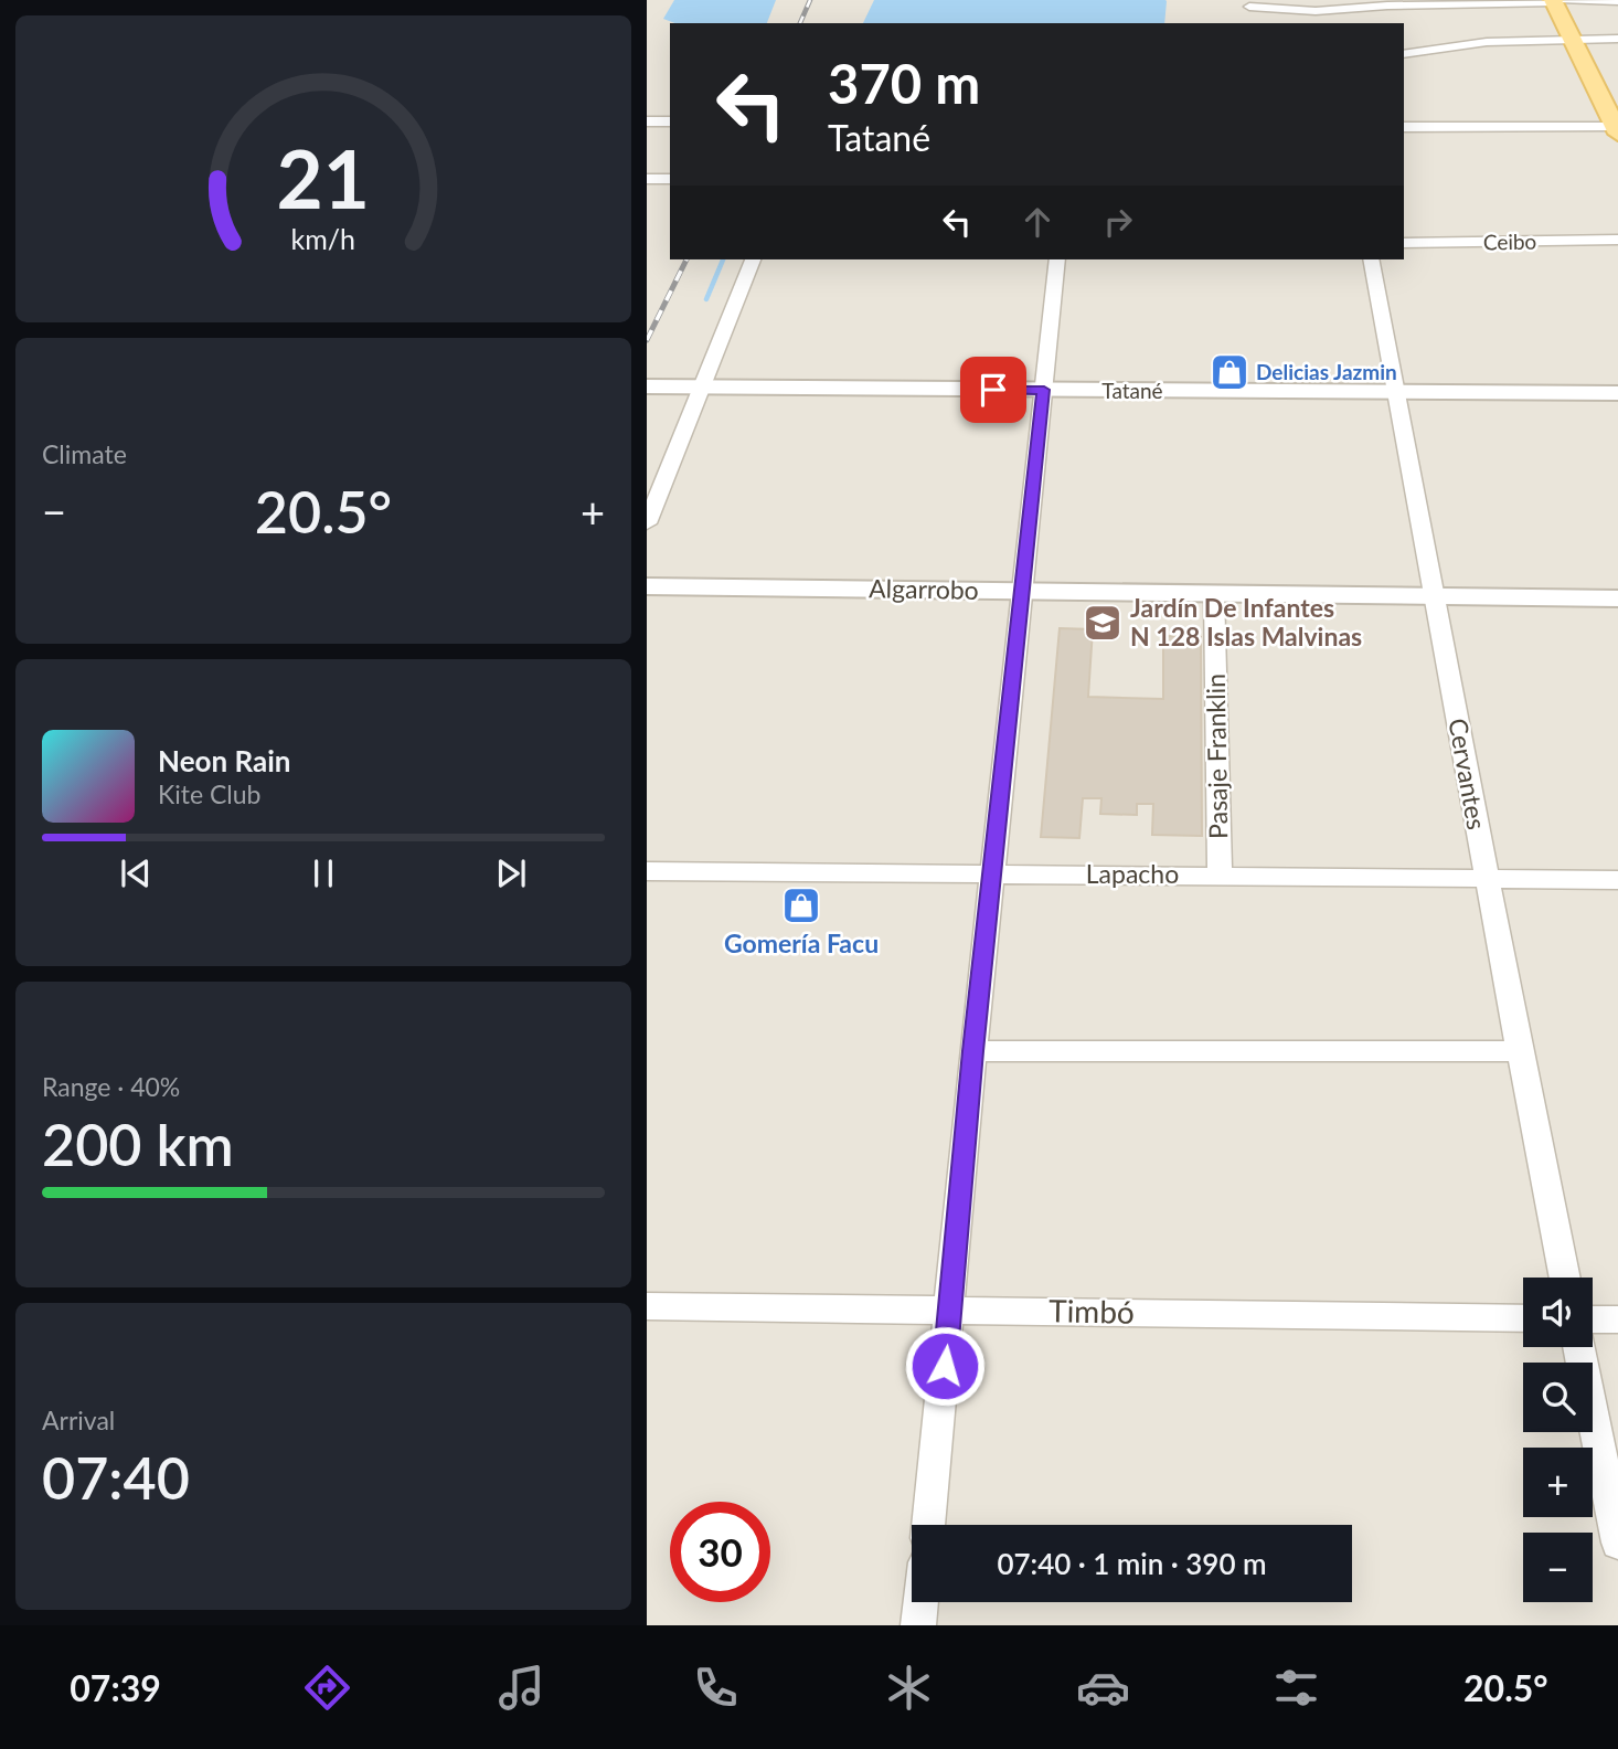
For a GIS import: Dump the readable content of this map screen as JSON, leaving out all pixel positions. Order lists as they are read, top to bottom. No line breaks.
{"streets":{"street":["Ceibo","Tatané","Algarrobo","Pasaje Franklin","Cervantes","Lapacho","Timbó"]},"crossings":[["Tatané","Cervantes"],["Algarrobo","Pasaje Franklin"],["Algarrobo","Cervantes"],["Pasaje Franklin","Lapacho"],["Cervantes","Lapacho"]],"places":{"shop":["Delicias Jazmin","Gomería Facu"],"school or university":["Jardín De Infantes N 128 Islas Malvinas"]},"page":{"turn":["370 m","Tatané"],"tile":["Climate",["Range · 40%","200 km"],["Arrival","07:40"]],"heat":["−","20.5°","+"],"song":["Neon Rain","Kite Club"],"map_buttons":["+","−"],"limit":"30","trip":"07:40 · 1 min · 390 m","tabs":["07:39","20.5°"],"gauge":["21","km/h"]}}
